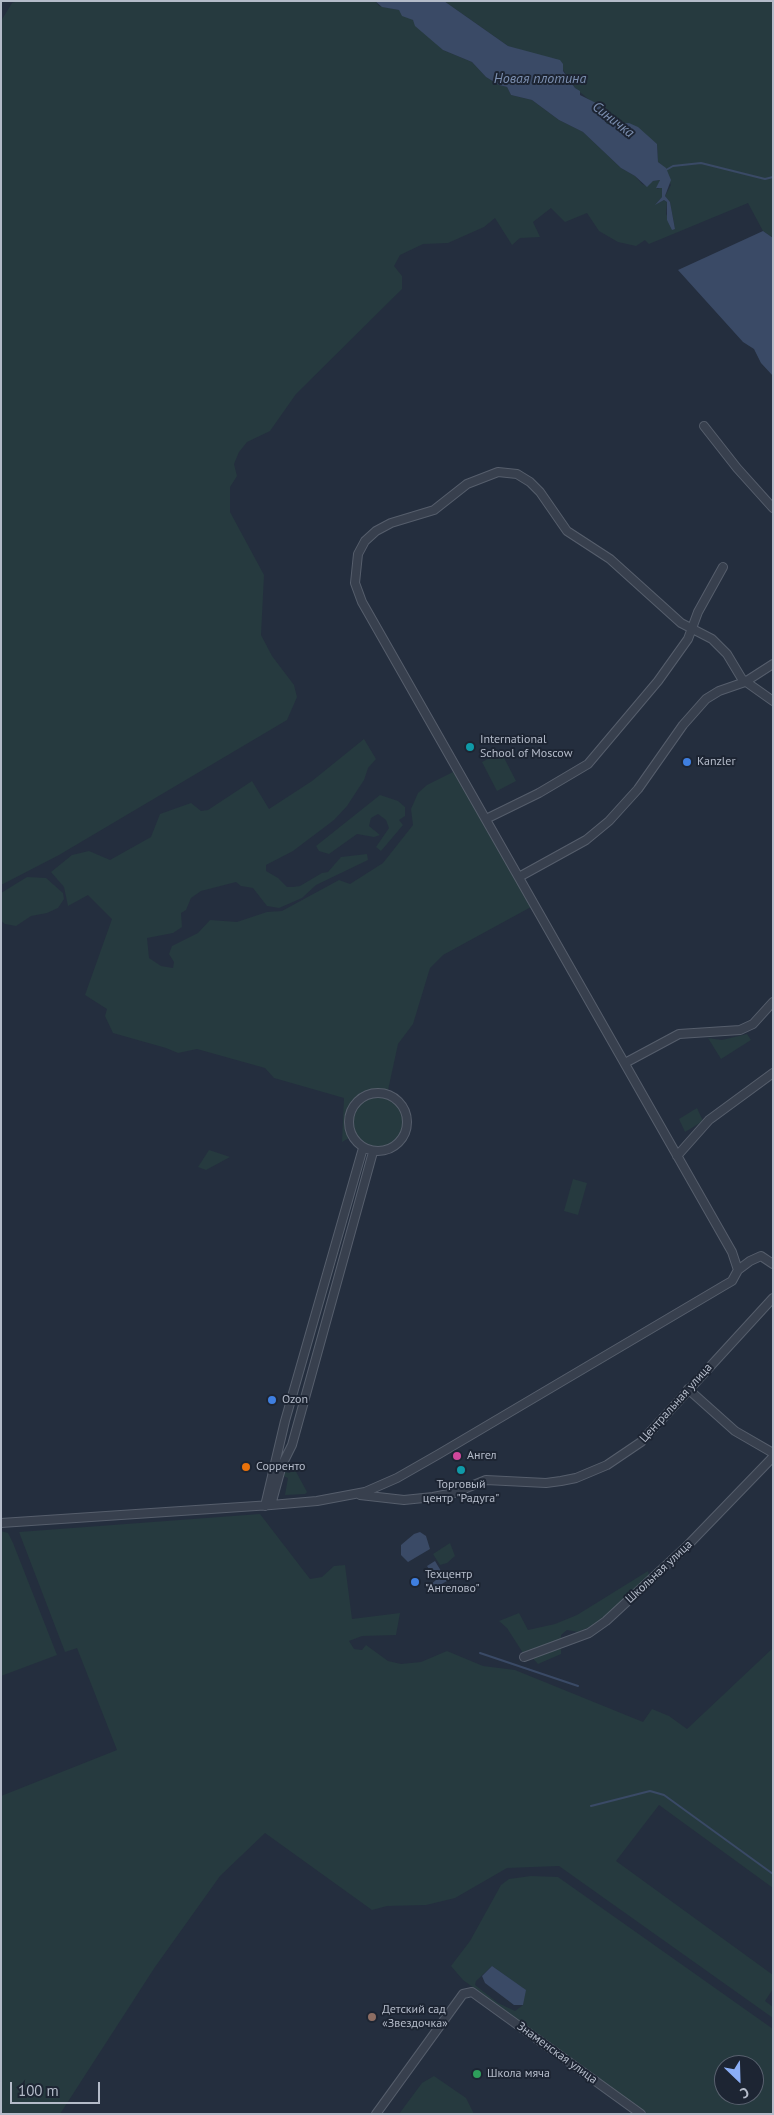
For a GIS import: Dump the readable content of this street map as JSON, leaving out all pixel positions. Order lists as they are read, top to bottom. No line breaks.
{"streets":{"street":["Центральная улица","Школьная улица","Знаменская улица"]},"water":["Новая плотина","Синичка"],"places":["International School of Moscow","Kanzler","Ozon","Ангел","Сорренто","Торговый центр \"Радуга\"","Техцентр \"Ангелово\"","Детский сад «Звездочка»","Школа мяча"],"scale_bar":"100 m","north":"bottom right"}
